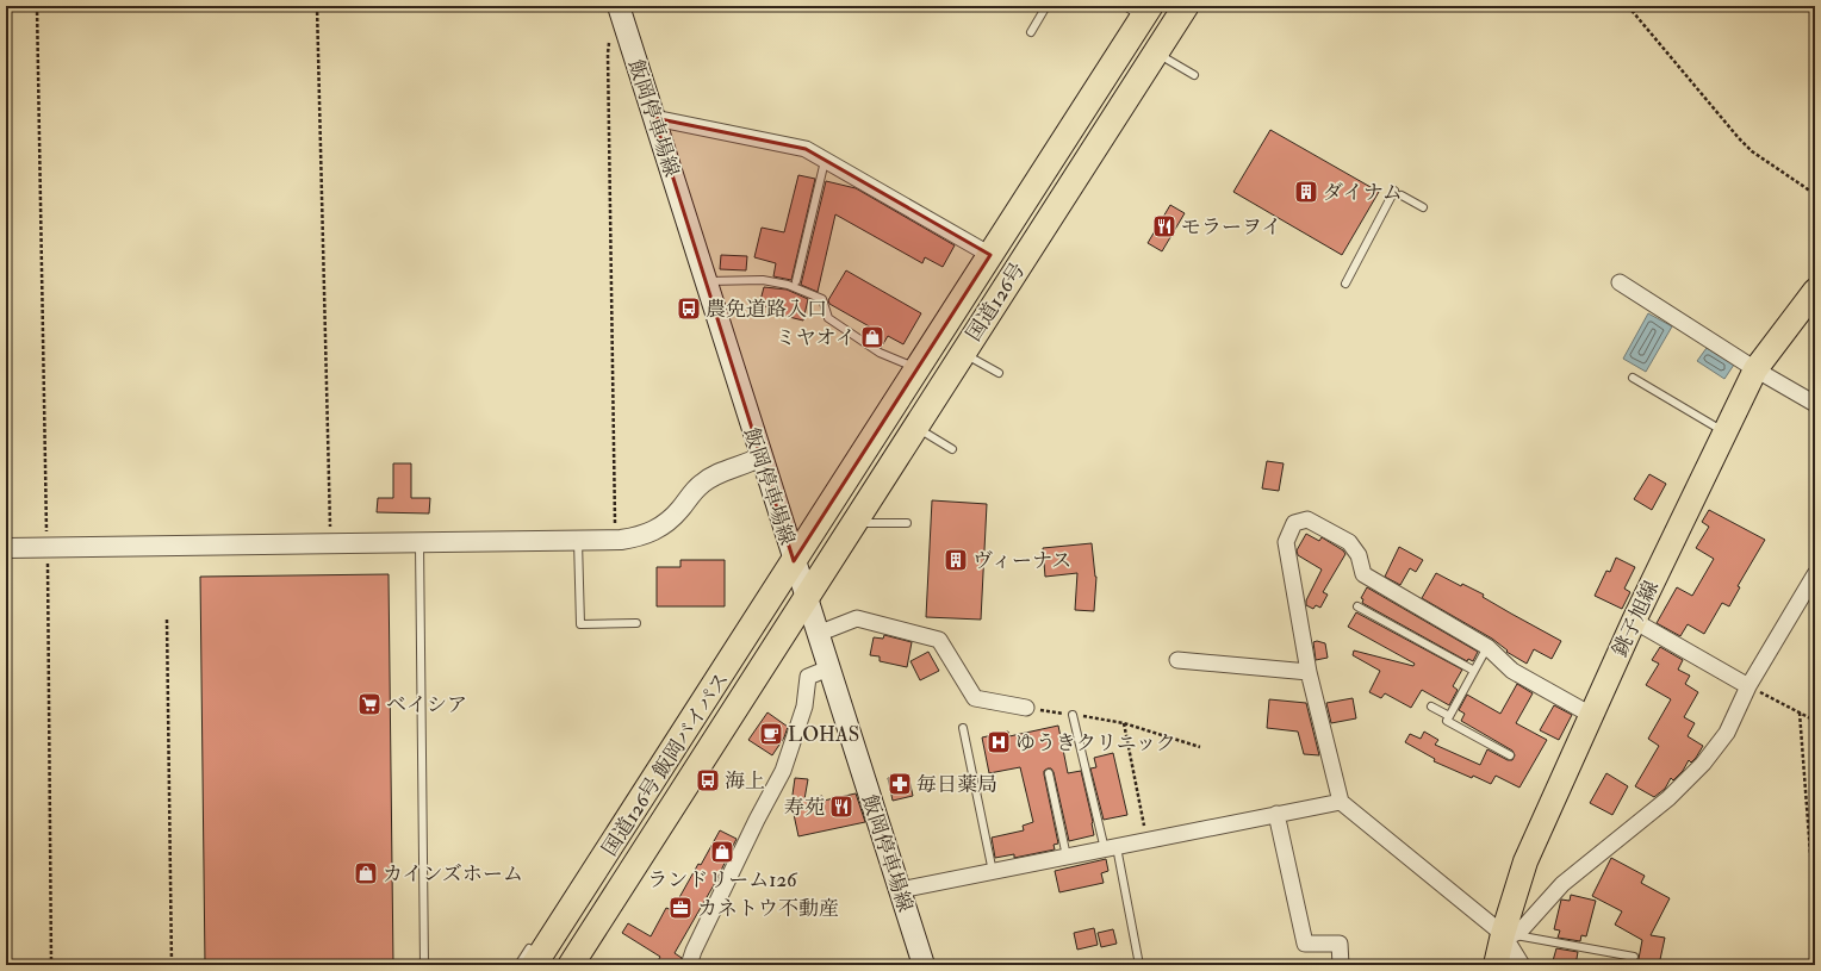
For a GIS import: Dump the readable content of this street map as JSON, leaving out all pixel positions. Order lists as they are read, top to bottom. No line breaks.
{"streets":{"highway":["国道126号","国道126号 飯岡バイパス"],"main road":["飯岡停車場線","銚子旭線"]},"crossings":[["飯岡停車場線","国道126号"],["飯岡停車場線","国道126号 飯岡バイパス"],["国道126号","国道126号 飯岡バイパス"]],"places":{"building":["ダイナム","ヴィーナス"],"restaurant":["モラーヲイ","寿苑"],"bus stop":["農免道路入口","海上"],"shop":["ミヤオイ","ランドリーム126","カインズホーム"],"supermarket":["ベイシア"],"cafe":["LOHAS"],"hospital":["ゆうきクリニック"],"pharmacy":["毎日薬局"],"office":["カネトウ不動産"]}}
